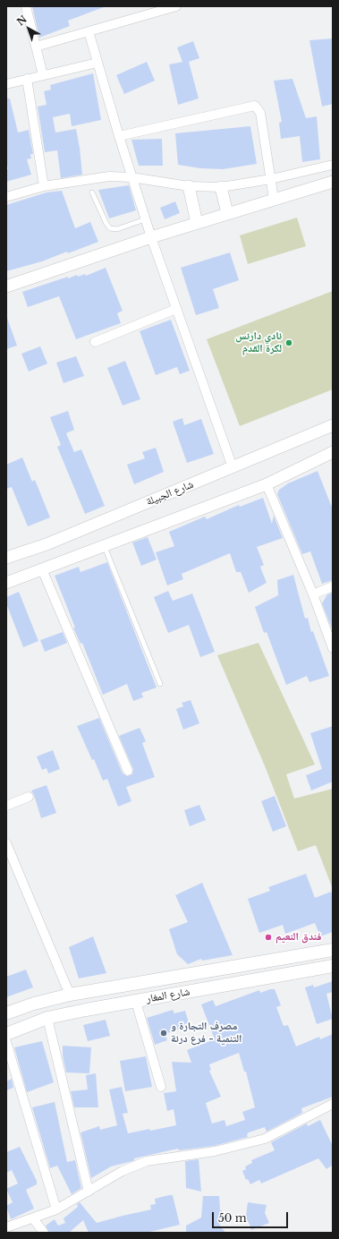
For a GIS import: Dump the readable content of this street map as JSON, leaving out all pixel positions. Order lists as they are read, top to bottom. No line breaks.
{"streets":{"main road":["شارع المغار"],"street":["شارع الجبيلة"]},"places":["نادي دارنس لكرة القدم","فندق النعيم","مصرف التجارة و التنمية - فرع درنة"],"scale_bar":"50 m","north":"top left"}
